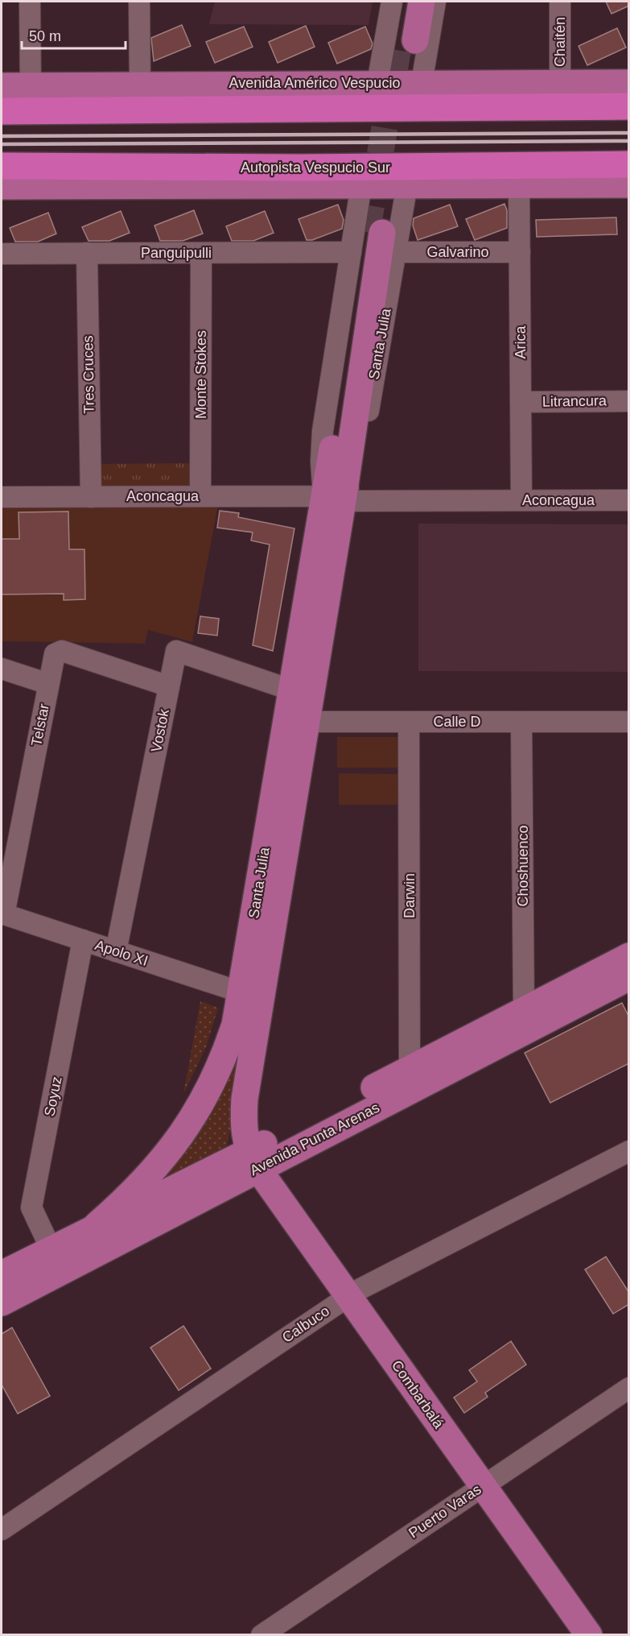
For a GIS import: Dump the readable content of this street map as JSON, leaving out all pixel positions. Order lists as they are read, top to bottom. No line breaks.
{"streets":{"highway":["Autopista Vespucio Sur"],"main road":["Avenida Américo Vespucio","Santa Julia","Avenida Punta Arenas","Combarbalá"],"street":["Chaitén","Galvarino","Panguipulli","Arica","Tres Cruces","Monte Stokes","Litrancura","Aconcagua","Calle D","Telstar","Vostok","Choshuenco","Darwin","Apolo XI","Soyuz","Calbuco","Puerto Varas"]},"crossings":[["Chaitén","Avenida Américo Vespucio"],["Galvarino","Arica"],["Galvarino","Santa Julia"],["Panguipulli","Santa Julia"],["Panguipulli","Tres Cruces"],["Panguipulli","Monte Stokes"],["Arica","Litrancura"],["Arica","Aconcagua"],["Santa Julia","Aconcagua"],["Santa Julia","Calle D"],["Santa Julia","Vostok"],["Santa Julia","Apolo XI"],["Santa Julia","Avenida Punta Arenas"],["Santa Julia","Combarbalá"],["Tres Cruces","Aconcagua"],["Monte Stokes","Aconcagua"],["Calle D","Vostok"],["Calle D","Choshuenco"],["Calle D","Darwin"],["Telstar","Vostok"],["Telstar","Apolo XI"],["Vostok","Apolo XI"],["Choshuenco","Avenida Punta Arenas"],["Darwin","Avenida Punta Arenas"],["Apolo XI","Soyuz"],["Soyuz","Avenida Punta Arenas"],["Avenida Punta Arenas","Combarbalá"],["Calbuco","Combarbalá"],["Combarbalá","Puerto Varas"]],"scale_bar":"50 m"}
